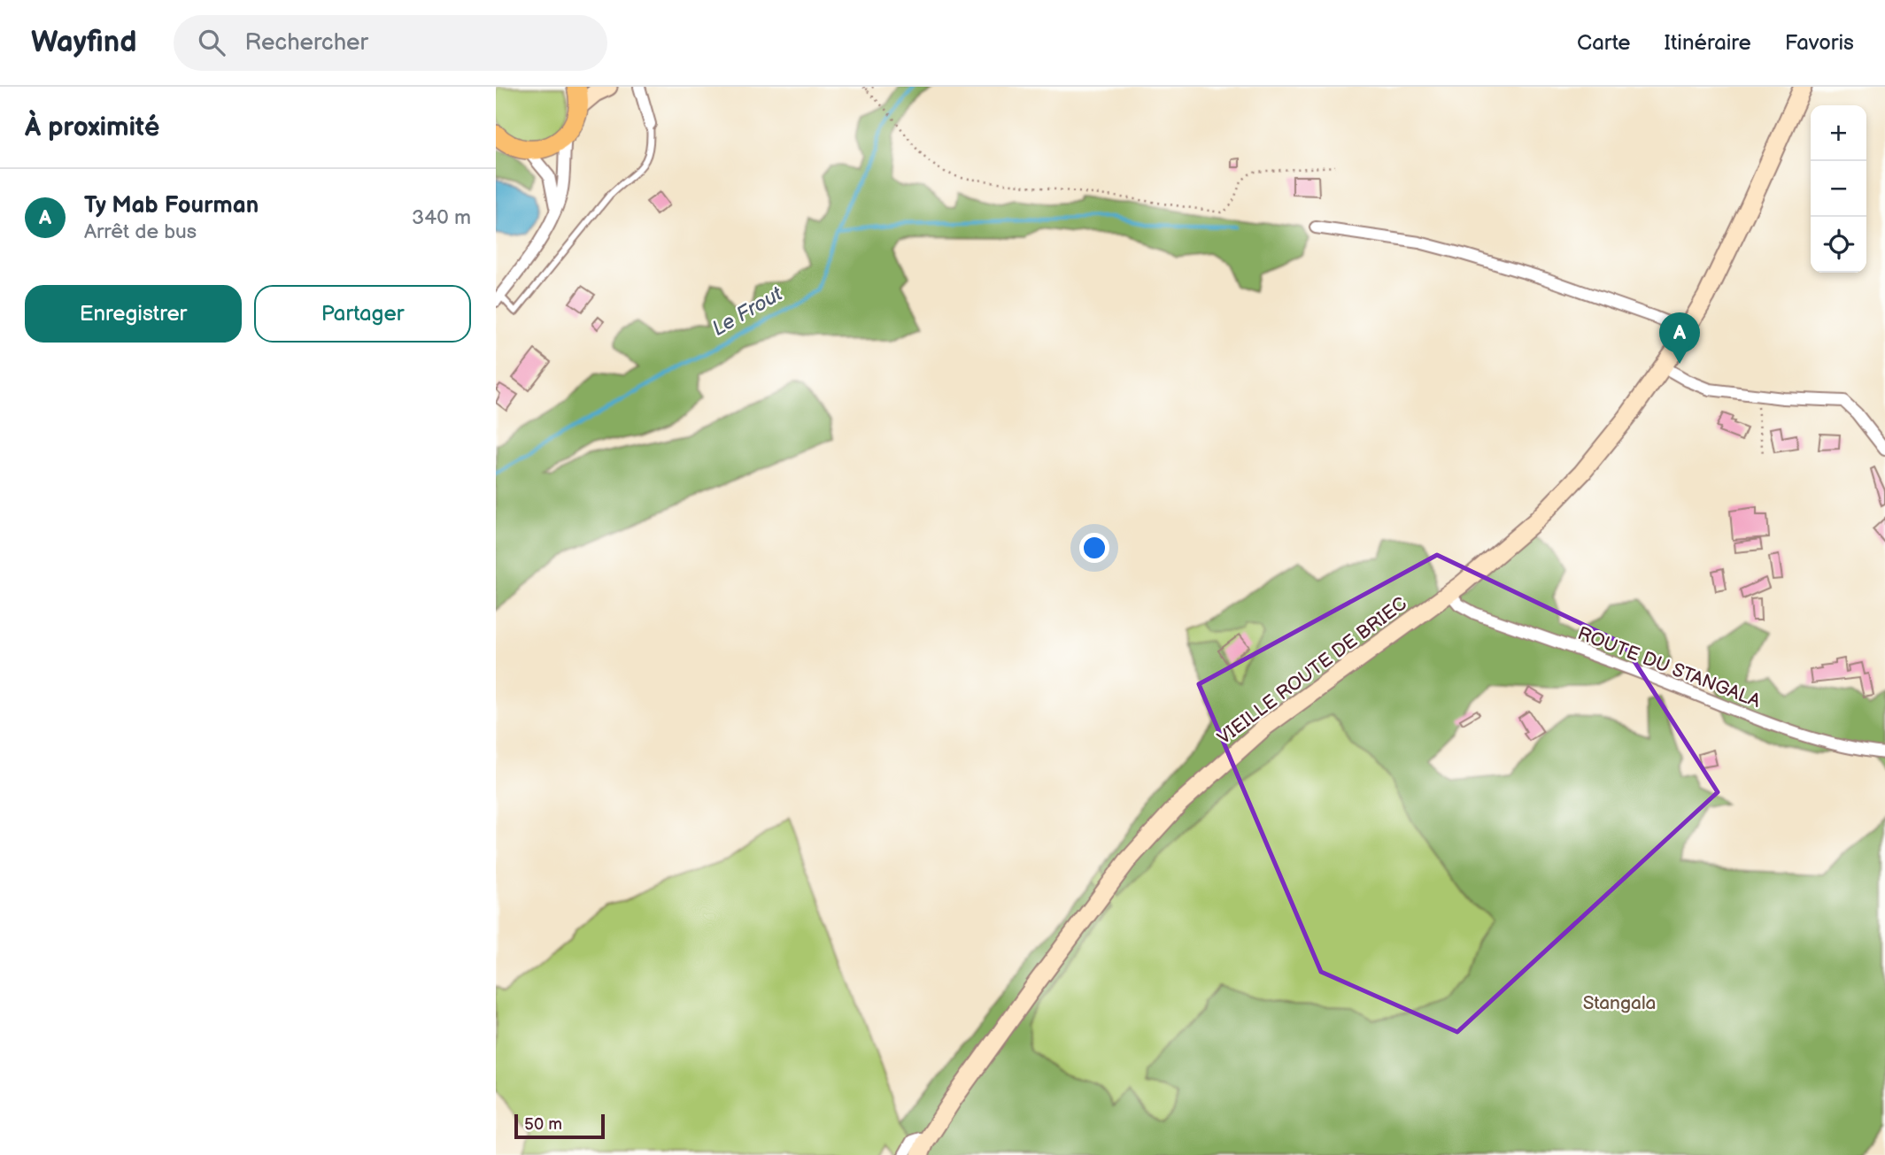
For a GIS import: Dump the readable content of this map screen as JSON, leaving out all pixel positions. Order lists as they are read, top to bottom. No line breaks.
{"streets":{"street":["ROUTE DU STANGALA","VIEILLE ROUTE DE BRIEC"]},"crossings":[["ROUTE DU STANGALA","VIEILLE ROUTE DE BRIEC"]],"water":["Le Frout"],"parks":["Stangala"],"scale_bar":"50 m","page":{"header":"Wayfind","search":"Rechercher","nav":["Carte","Itinéraire","Favoris"],"heading":"À proximité","map_buttons":["+","−"],"list":[{"mark":"A","name":"Ty Mab Fourman","note":"Arrêt de bus","value":"340 m"}],"buttons":["Enregistrer","Partager"],"pins":"A","scale":"50 m"}}
